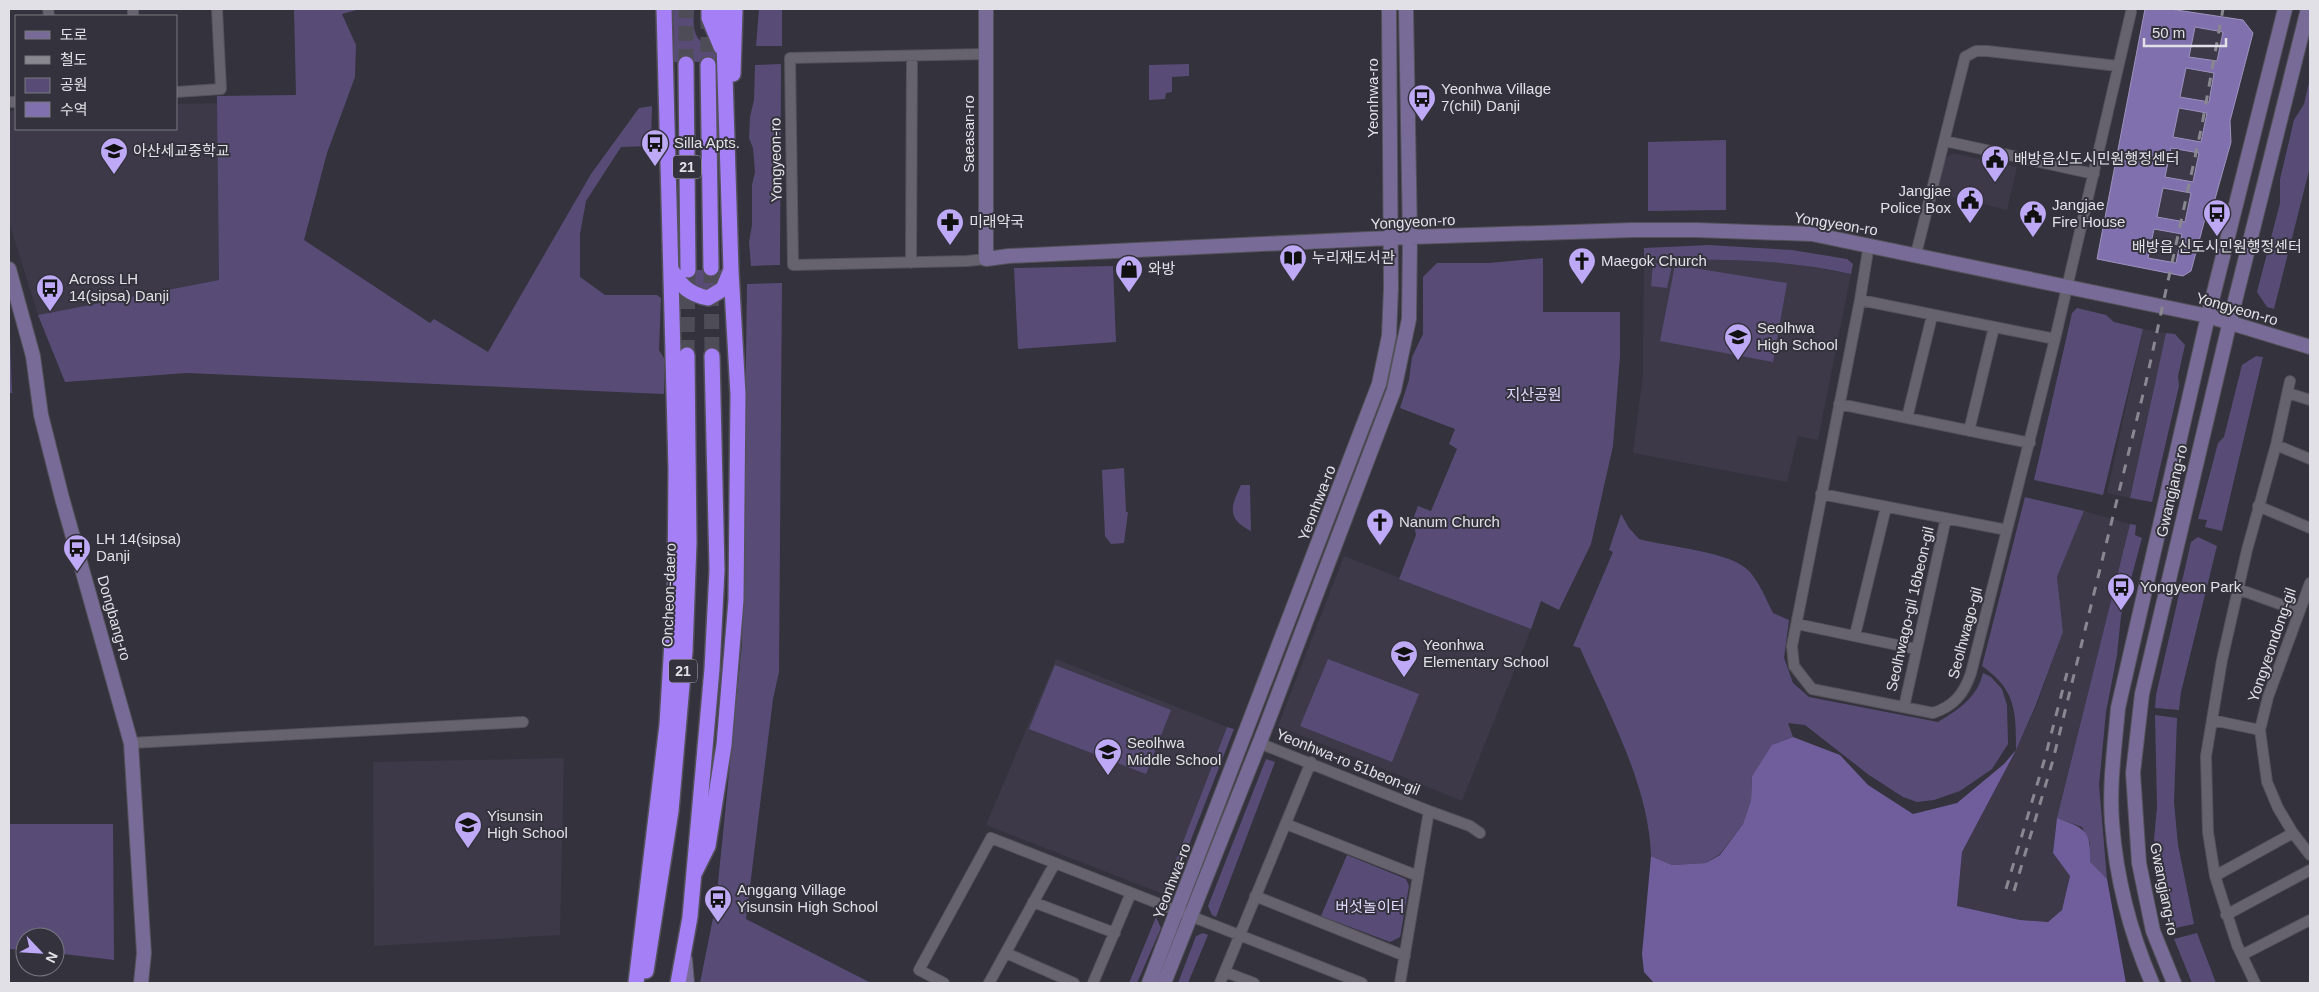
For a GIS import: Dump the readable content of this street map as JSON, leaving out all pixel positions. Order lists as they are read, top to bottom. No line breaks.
{"streets":{"highway":["21","Oncheon-daero"],"street":["Yeonhwa-ro","Saeasan-ro","Yongyeon-ro","Gwangjang-ro","Seolhwago-gil 16beon-gil","Dongbang-ro","Seolhwago-gil","Yongyeondong-gil","Yeonhwa-ro 51beon-gil"]},"crossings":[["Yeonhwa-ro","Yongyeon-ro"],["Yeonhwa-ro","Yeonhwa-ro 51beon-gil"],["Saeasan-ro","Yongyeon-ro"],["Yongyeon-ro","Gwangjang-ro"],["Yongyeon-ro","Seolhwago-gil"],["Seolhwago-gil 16beon-gil","Seolhwago-gil"]],"parks":["지산공원","버섯놀이터"],"places":{"bus stop":["Yeonhwa Village 7(chil) Danji","Silla Apts.","배방읍 신도시민원행정센터","Across LH 14(sipsa) Danji","LH 14(sipsa) Danji","Yongyeon Park","Anggang Village Yisunsin High School"],"school or university":["아산세교중학교","Seolhwa High School","Yeonhwa Elementary School","Seolhwa Middle School","Yisunsin High School"],"public building":["배방읍신도시민원행정센터","Jangjae Police Box","Jangjae Fire House"],"pharmacy":["미래약국"],"library":["누리재도서관"],"church":["Maegok Church","Nanum Church"],"shop":["와방"]},"legend":["도로","철도","공원","수역"],"scale_bar":"50 m","north":"bottom right"}
